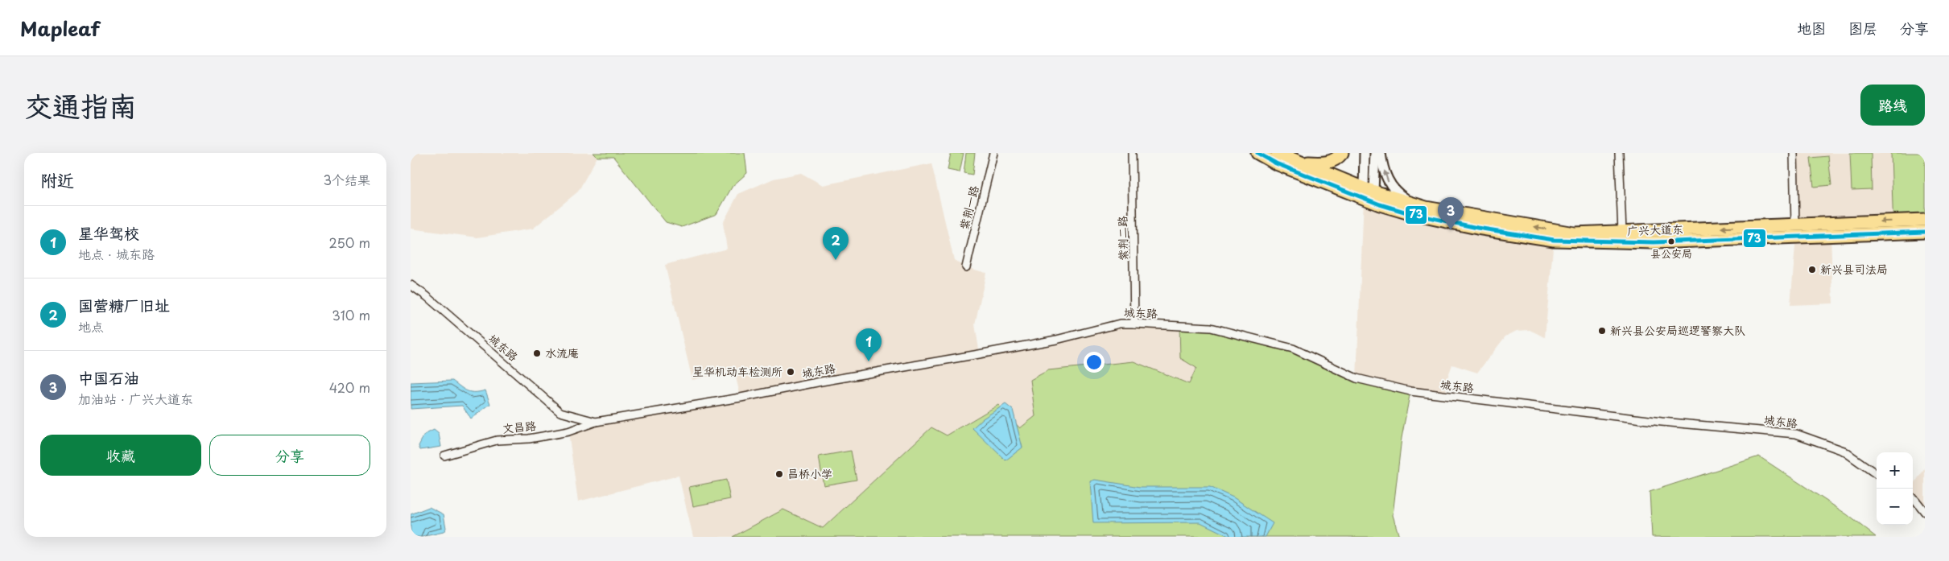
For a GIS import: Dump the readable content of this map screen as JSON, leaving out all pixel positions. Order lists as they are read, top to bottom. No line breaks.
{"streets":{"highway":["广兴大道东"],"street":["紫荆一路","紫荆二路","城东路","文昌路"]},"crossings":[["紫荆二路","城东路"],["城东路","文昌路"]],"places":["县公安局","新兴县司法局","新兴县公安局巡逻警察大队","水流庵","星华机动车检测所","昌桥小学"],"lines":["transit line 73"],"page":{"header":"Mapleaf","nav":["地图","图层","分享"],"title":"交通指南","buttons":["路线",["收藏","分享"]],"heading":["附近","3个结果"],"pins":["3","2","1"],"list":[{"mark":"1","name":"星华驾校","note":"地点 · 城东路","value":"250 m"},{"mark":"2","name":"国营糖厂旧址","note":"地点","value":"310 m"},{"mark":"3","name":"中国石油","note":"加油站 · 广兴大道东","value":"420 m"}],"map_buttons":["+","−"]}}
